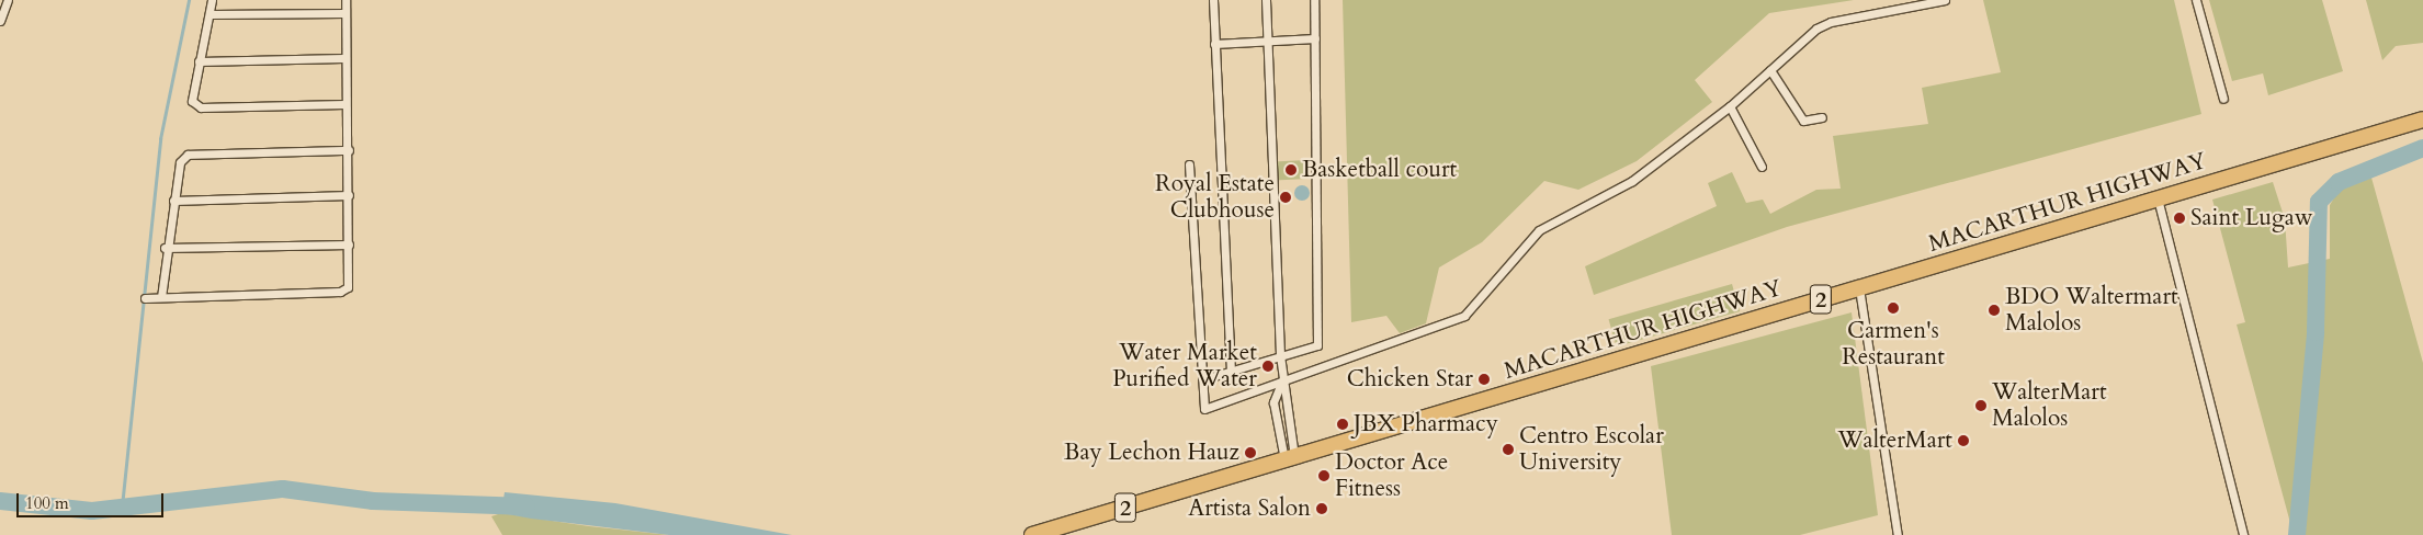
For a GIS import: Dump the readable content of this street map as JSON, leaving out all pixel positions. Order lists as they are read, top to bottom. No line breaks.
{"streets":{"highway":["MACARTHUR HIGHWAY","2"]},"places":["Basketball court","Royal Estate Clubhouse","Saint Lugaw","Carmen's Restaurant","BDO Waltermart Malolos","Water Market Purified Water","Chicken Star","WalterMart Malolos","JBX Pharmacy","WalterMart","Centro Escolar University","Bay Lechon Hauz","Doctor Ace Fitness","Artista Salon"],"scale_bar":"100 m"}
